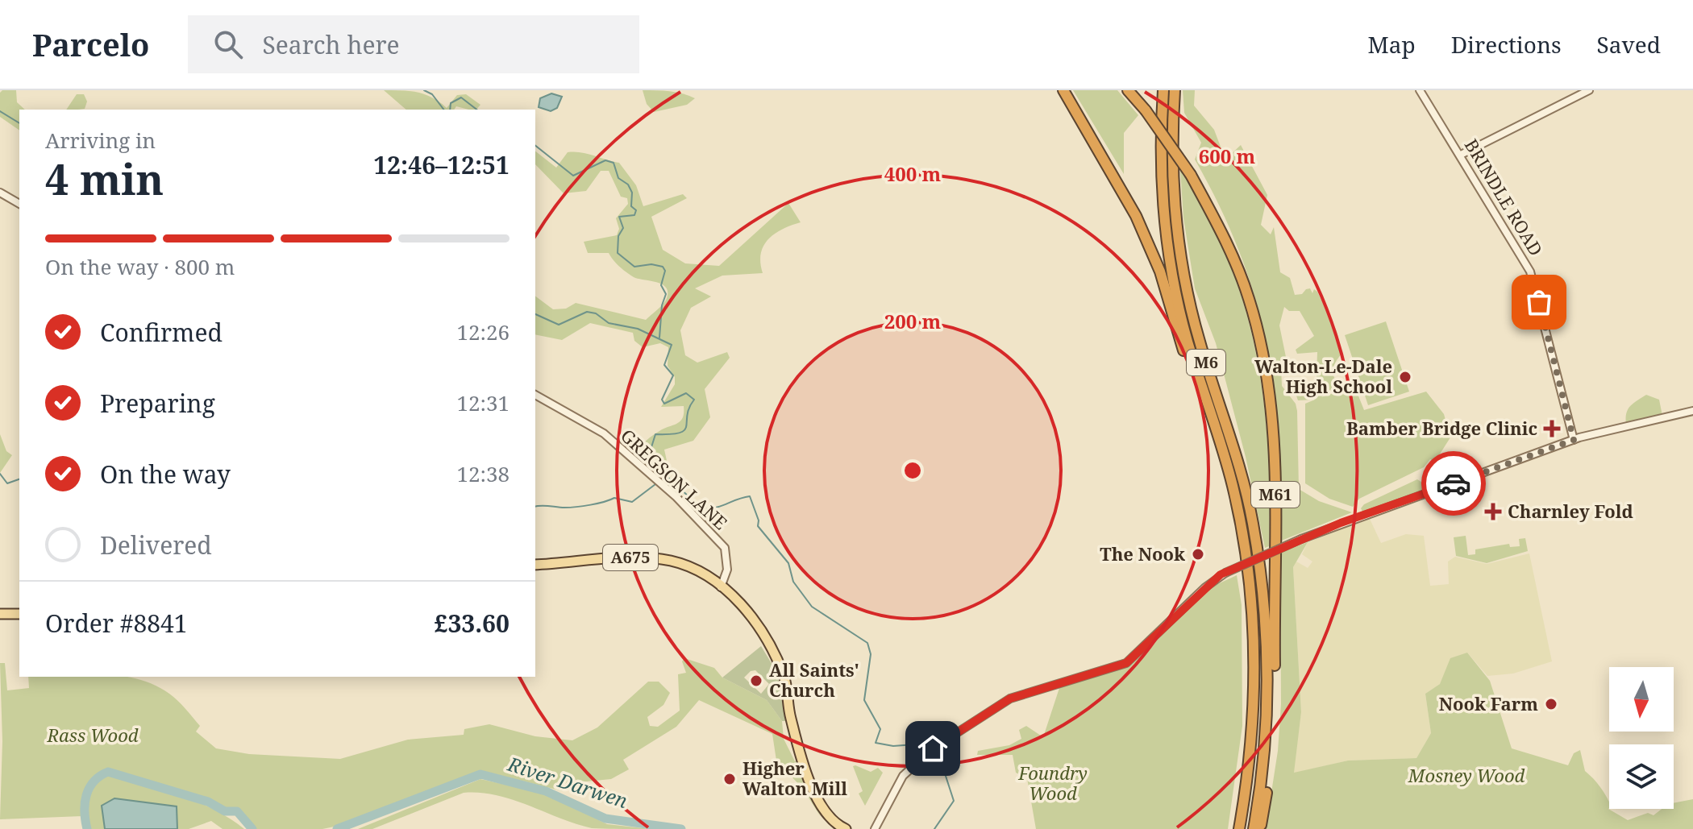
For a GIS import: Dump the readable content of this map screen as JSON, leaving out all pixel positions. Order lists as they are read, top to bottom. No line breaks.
{"streets":{"highway":["M6","M61"],"main road":["A675"],"street":["BRINDLE ROAD","GREGSON LANE"]},"crossings":[["GREGSON LANE","A675"]],"water":["River Darwen"],"parks":["Rass Wood","Foundry Wood","Mosney Wood"],"places":{"other":["Walton-Le-Dale High School","The Nook","All Saints' Church","Nook Farm","Higher Walton Mill"],"health":["Bamber Bridge Clinic","Charnley Fold"]},"north":"bottom","page":{"header":"Parcelo","search":"Search here","nav":["Map","Directions","Saved"],"heading":["4 min","Arriving in","12:46–12:51"],"panel":["Order #8841","£33.60"],"bar":"On the way · 800 m","list":[["Confirmed","12:26"],["Preparing","12:31"],["On the way","12:38"],"Delivered"]},"rings":["600 m","400 m","200 m"]}
